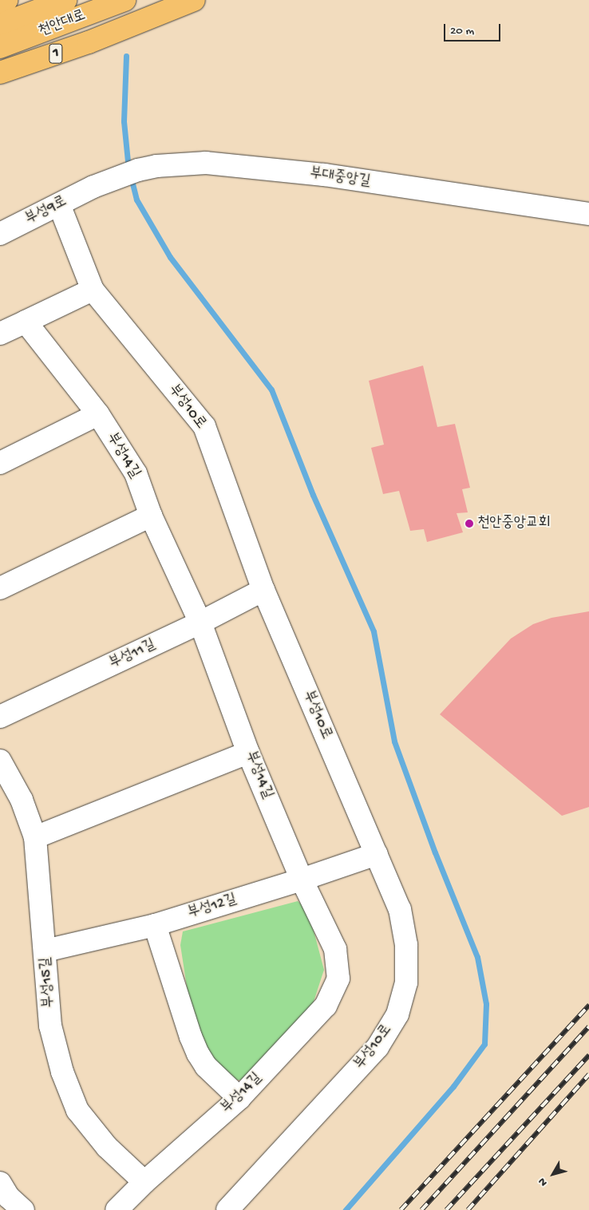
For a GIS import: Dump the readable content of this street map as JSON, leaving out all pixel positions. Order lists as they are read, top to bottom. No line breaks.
{"streets":{"main road":["천안대로","1"],"street":["부대중앙길","부성9로","부성10로","부성14길","부성11길","부성12길","부성15길"]},"crossings":[["부대중앙길","부성9로"],["부성9로","부성10로"],["부성10로","부성11길"],["부성10로","부성12길"],["부성14길","부성11길"],["부성14길","부성12길"],["부성14길","부성15길"],["부성12길","부성15길"]],"places":["천안중앙교회"],"scale_bar":"20 m","north":"bottom left"}
